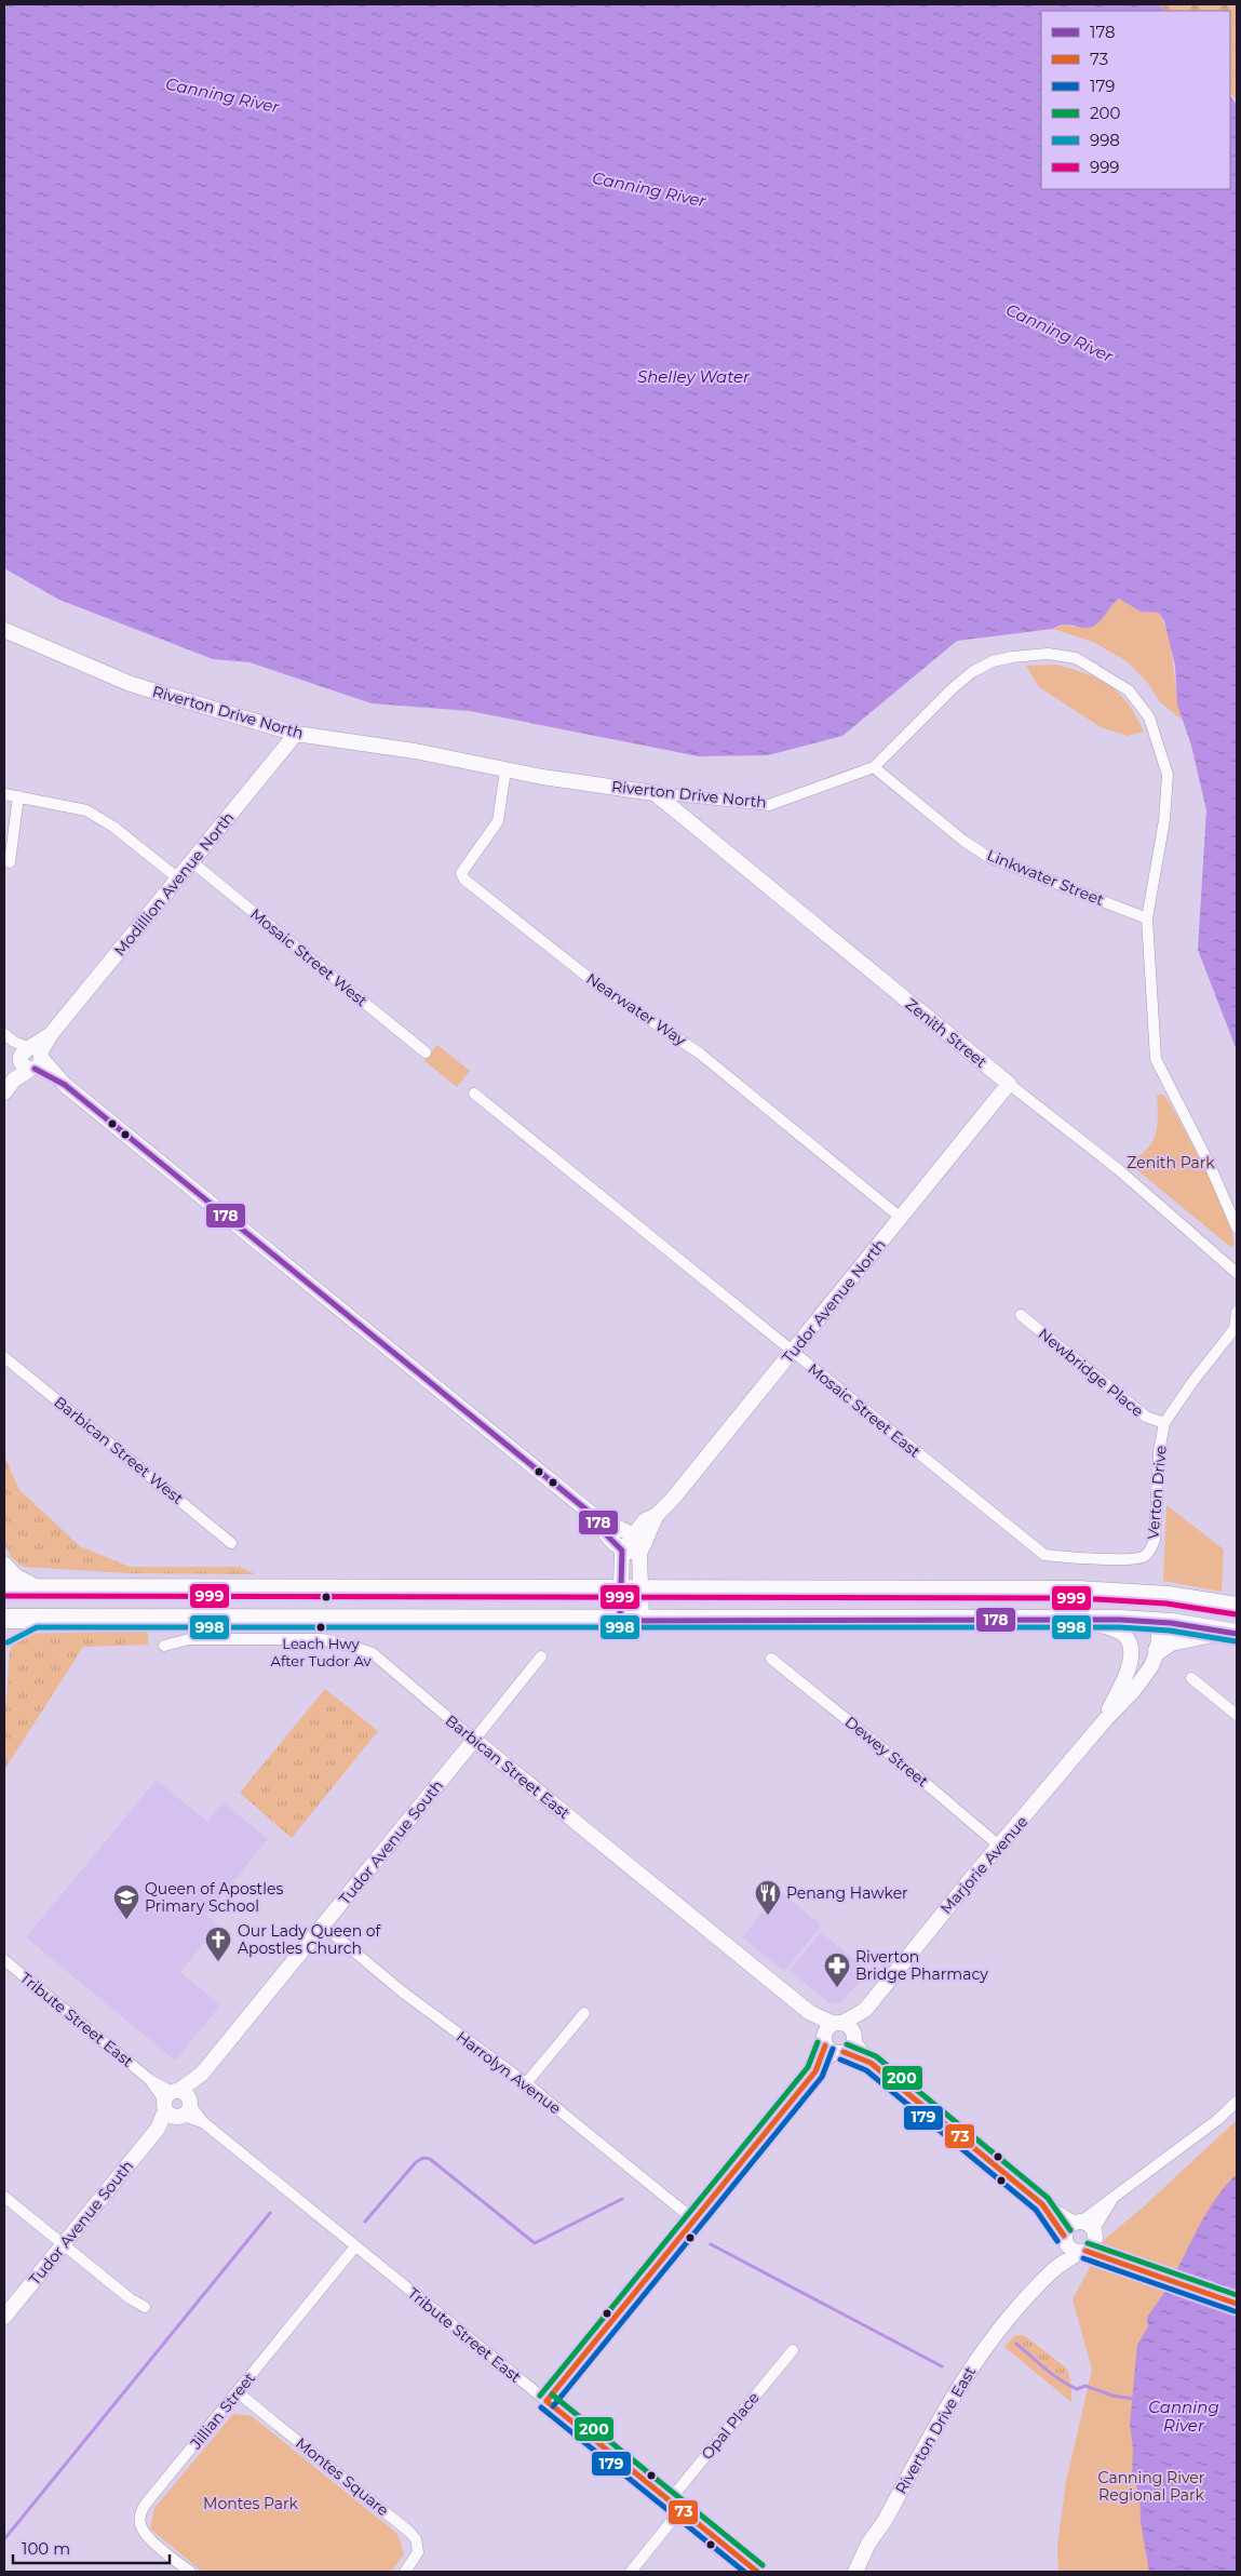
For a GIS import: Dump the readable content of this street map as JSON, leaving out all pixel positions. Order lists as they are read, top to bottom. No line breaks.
{"streets":{"street":["Riverton Drive North","Linkwater Street","Modillion Avenue North","Mosaic Street West","Nearwater Way","Zenith Street","Tudor Avenue North","Newbridge Place","Mosaic Street East","Barbican Street West","Verton Drive","Dewey Street","Barbican Street East","Tudor Avenue South","Marjorie Avenue","Tribute Street East","Harrolyn Avenue","Jillian Street","Opal Place","Riverton Drive East","Montes Square"]},"crossings":[["Riverton Drive North","Linkwater Street"],["Riverton Drive North","Modillion Avenue North"],["Riverton Drive North","Nearwater Way"],["Riverton Drive North","Zenith Street"],["Modillion Avenue North","Mosaic Street West"],["Nearwater Way","Tudor Avenue North"],["Zenith Street","Tudor Avenue North"],["Tudor Avenue North","Mosaic Street East"],["Newbridge Place","Verton Drive"],["Mosaic Street East","Verton Drive"],["Dewey Street","Marjorie Avenue"],["Barbican Street East","Tudor Avenue South"],["Barbican Street East","Marjorie Avenue"],["Tudor Avenue South","Tribute Street East"],["Tudor Avenue South","Harrolyn Avenue"],["Marjorie Avenue","Tribute Street East"],["Marjorie Avenue","Harrolyn Avenue"],["Tribute Street East","Jillian Street"],["Tribute Street East","Opal Place"],["Jillian Street","Montes Square"]],"water":["Canning River","Shelley Water"],"parks":["Zenith Park","Canning River Regional Park","Montes Park"],"places":{"other":["Leach Hwy After Tudor Av"],"restaurant":["Penang Hawker"],"school or university":["Queen of Apostles Primary School"],"church":["Our Lady Queen of Apostles Church"],"pharmacy":["Riverton Bridge Pharmacy"]},"lines":["transit line 178","transit line 999","transit line 998","transit line 200","transit line 73","transit line 179"],"legend":["178","73","179","200","998","999"],"scale_bar":"100 m"}
